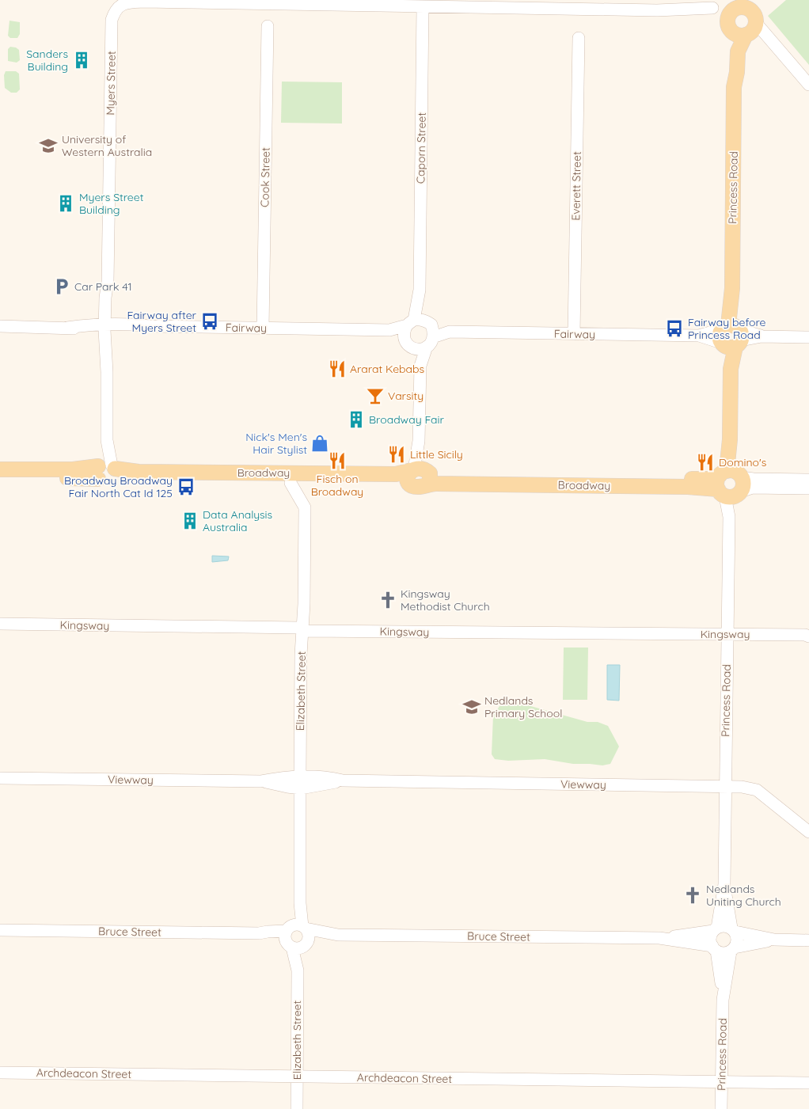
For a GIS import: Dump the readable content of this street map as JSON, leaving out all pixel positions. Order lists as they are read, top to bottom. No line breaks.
{"streets":{"main road":["Princess Road","Broadway"],"street":["Myers Street","Caporn Street","Cook Street","Everett Street","Fairway","Kingsway","Elizabeth Street","Viewway","Bruce Street","Archdeacon Street"]},"crossings":[["Myers Street","Caporn Street"],["Myers Street","Fairway"],["Myers Street","Broadway"],["Caporn Street","Fairway"],["Cook Street","Fairway"],["Everett Street","Fairway"],["Princess Road","Fairway"],["Princess Road","Broadway"],["Princess Road","Kingsway"],["Princess Road","Viewway"],["Princess Road","Bruce Street"],["Princess Road","Archdeacon Street"],["Broadway","Elizabeth Street"],["Kingsway","Elizabeth Street"],["Elizabeth Street","Viewway"],["Elizabeth Street","Bruce Street"],["Elizabeth Street","Archdeacon Street"]],"places":{"building":["Sanders Building","Myers Street Building","Broadway Fair","Data Analysis Australia"],"school or university":["University of Western Australia","Nedlands Primary School"],"parking":["Car Park 41"],"bus stop":["Fairway after Myers Street","Fairway before Princess Road","Broadway Broadway Fair North Cat Id 125"],"restaurant":["Ararat Kebabs","Little Sicily","Fisch on Broadway","Domino's"],"bar":["Varsity"],"shop":["Nick's Men's Hair Stylist"],"church":["Kingsway Methodist Church","Nedlands Uniting Church"]}}
